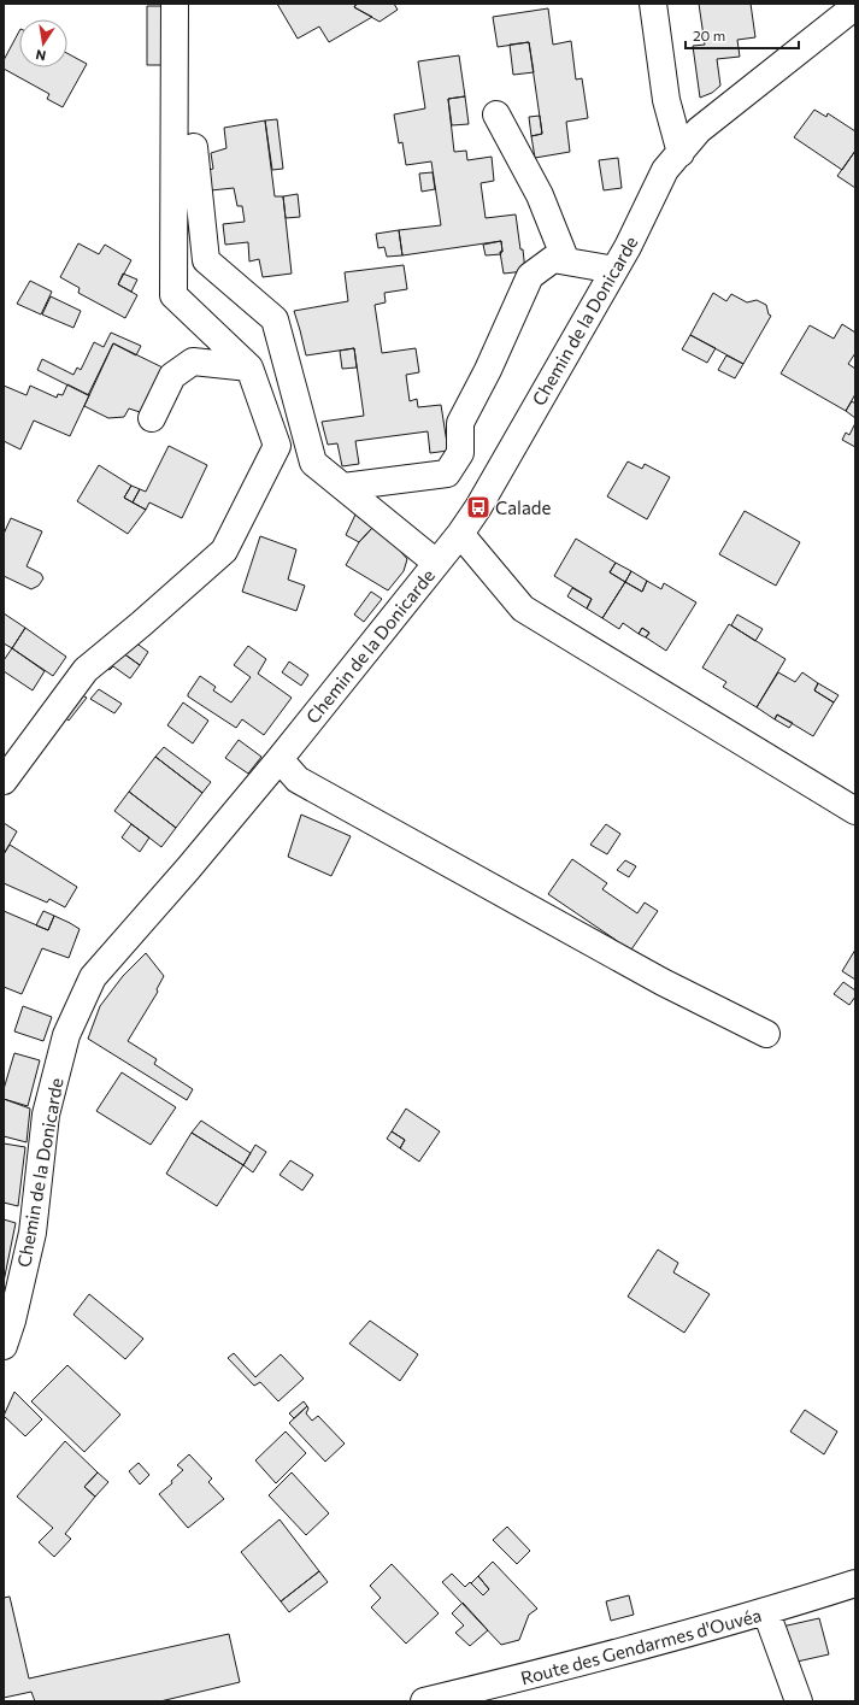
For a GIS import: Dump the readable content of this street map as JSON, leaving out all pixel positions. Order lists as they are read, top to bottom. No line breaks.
{"streets":{"street":["Chemin de la Donicarde","Route des Gendarmes d'Ouvéa"]},"places":{"bus stop":["Calade"]},"scale_bar":"20 m","north":"bottom"}
